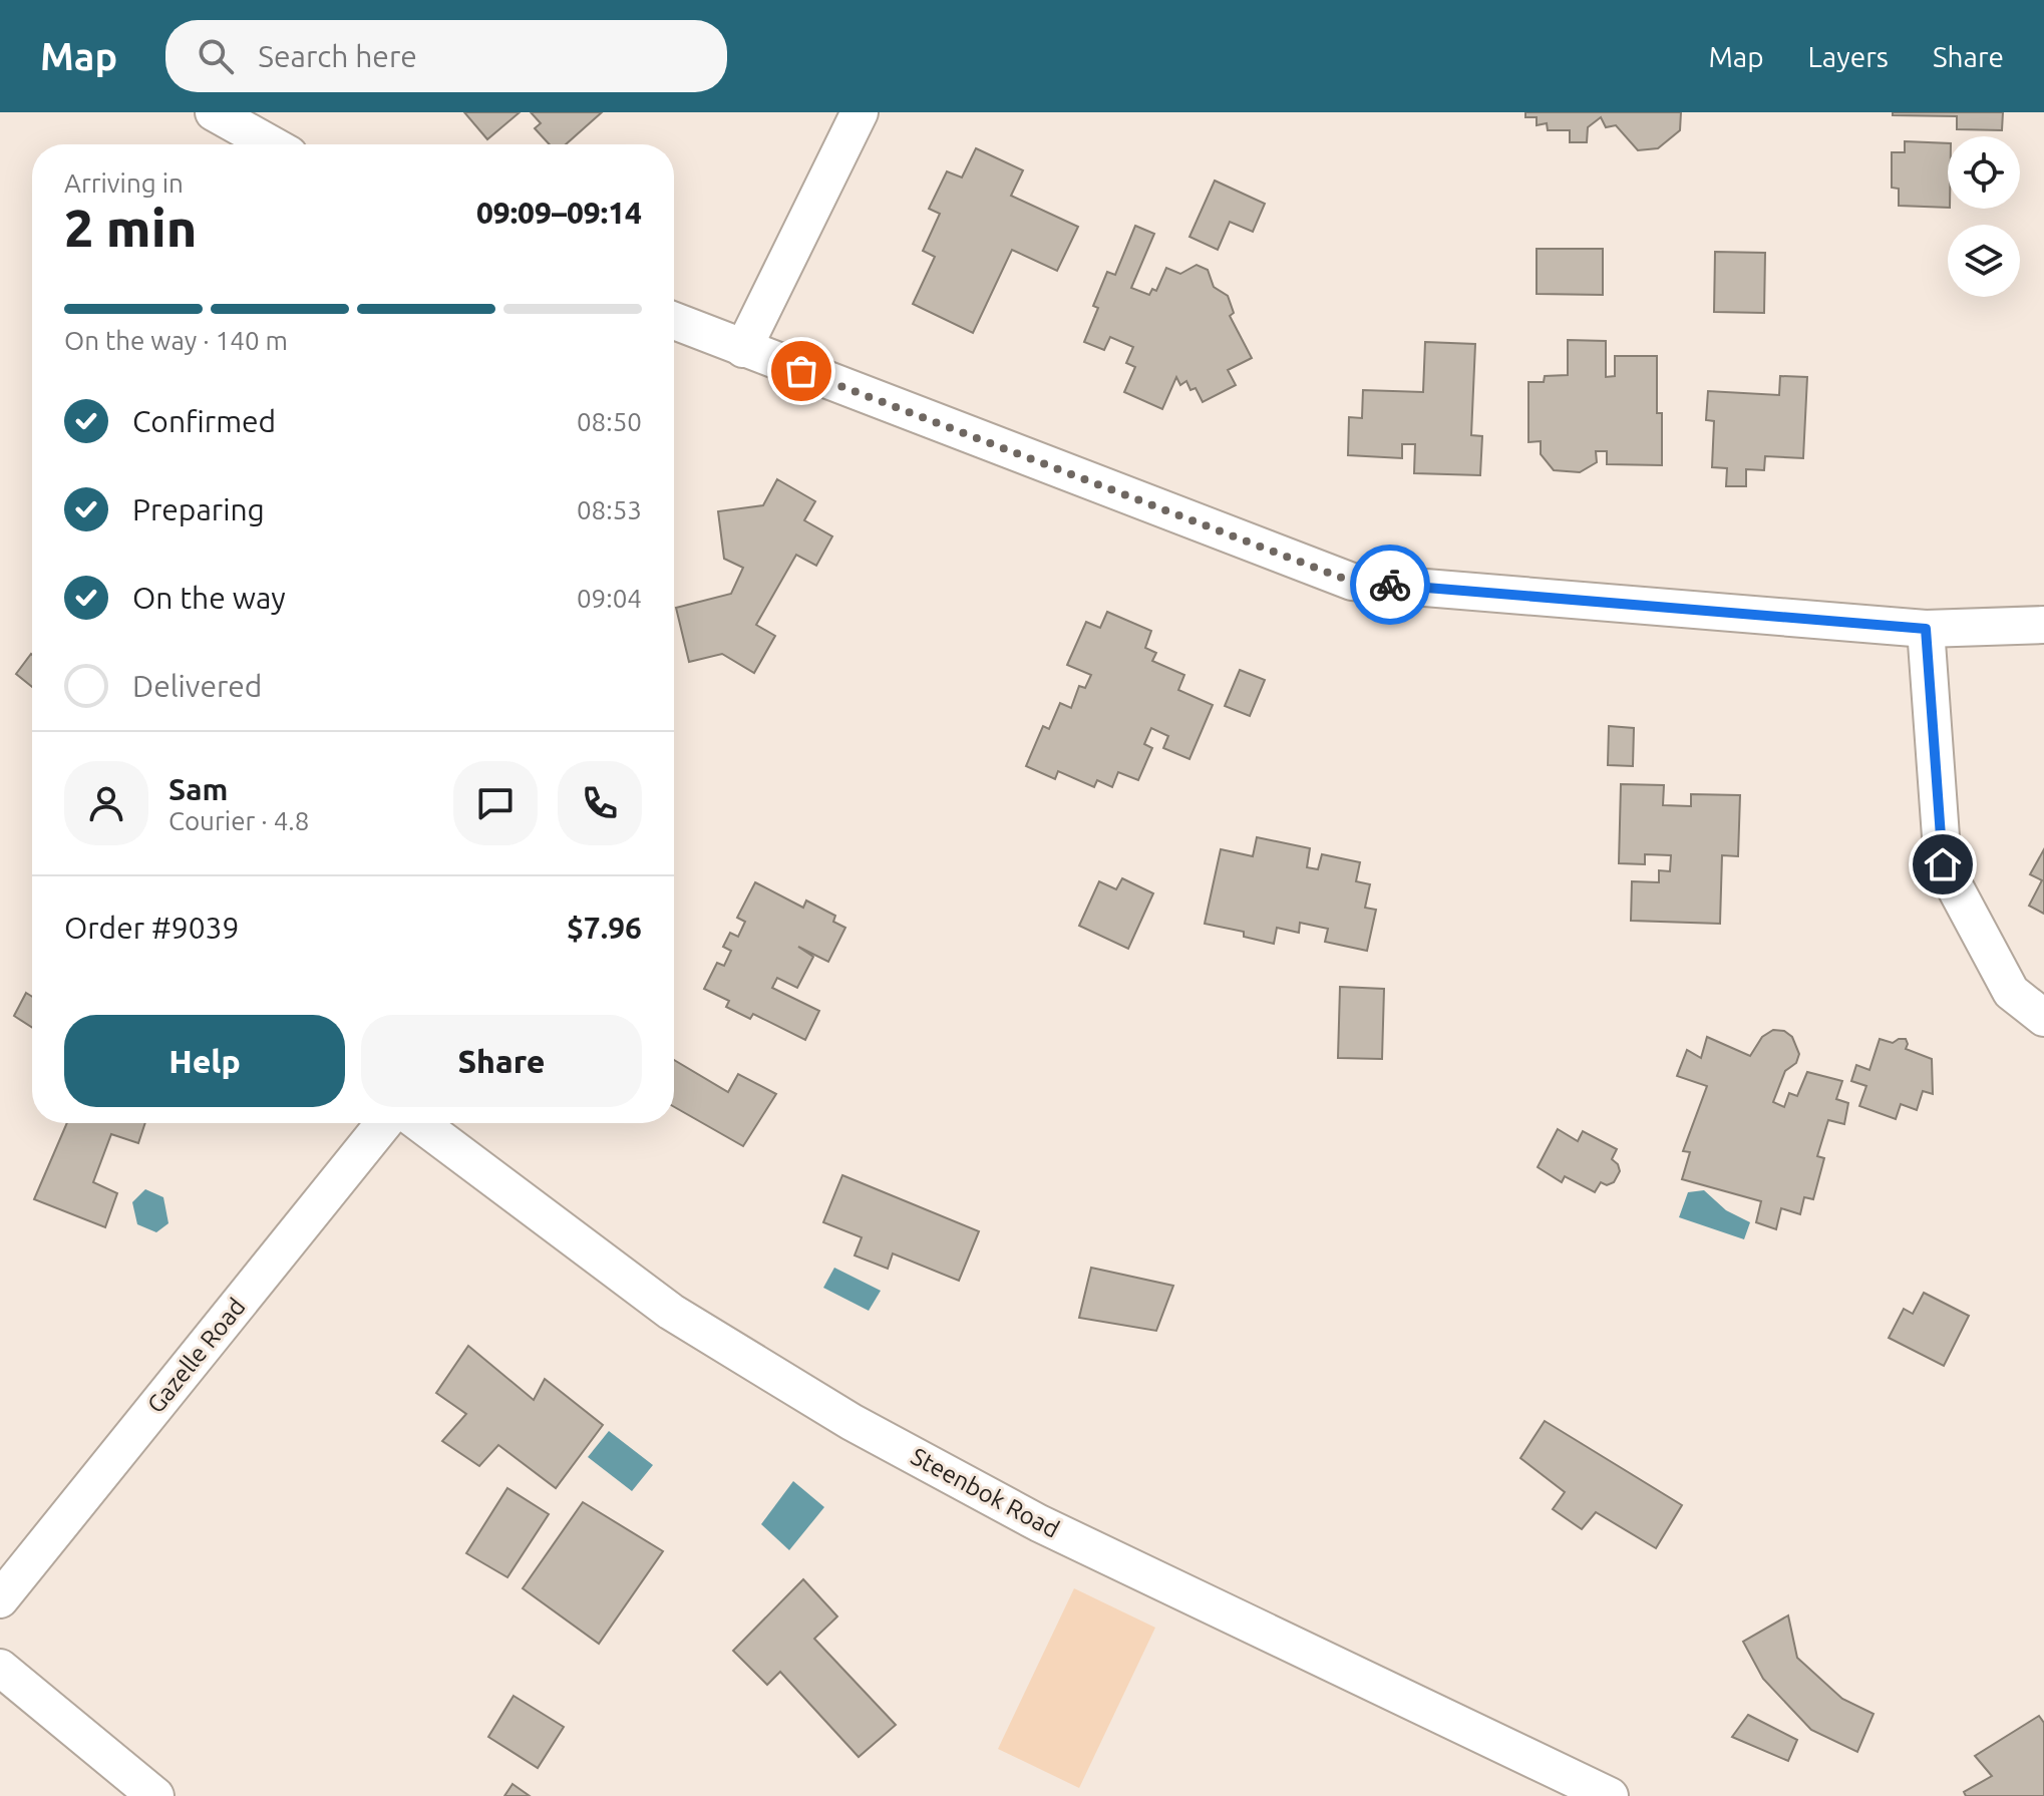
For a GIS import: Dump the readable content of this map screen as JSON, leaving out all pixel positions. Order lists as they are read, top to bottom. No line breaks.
{"streets":{"street":["Gazelle Road","Steenbok Road"]},"page":{"header":"Map","search":"Search here","nav":["Map","Layers","Share"],"heading":["2 min","Arriving in","09:09–09:14"],"panel":["Sam","Courier · 4.8","Order #9039","$7.96"],"bar":"On the way · 140 m","list":[["Confirmed","08:50"],["Preparing","08:53"],["On the way","09:04"],"Delivered"],"buttons":["Help","Share"]}}
